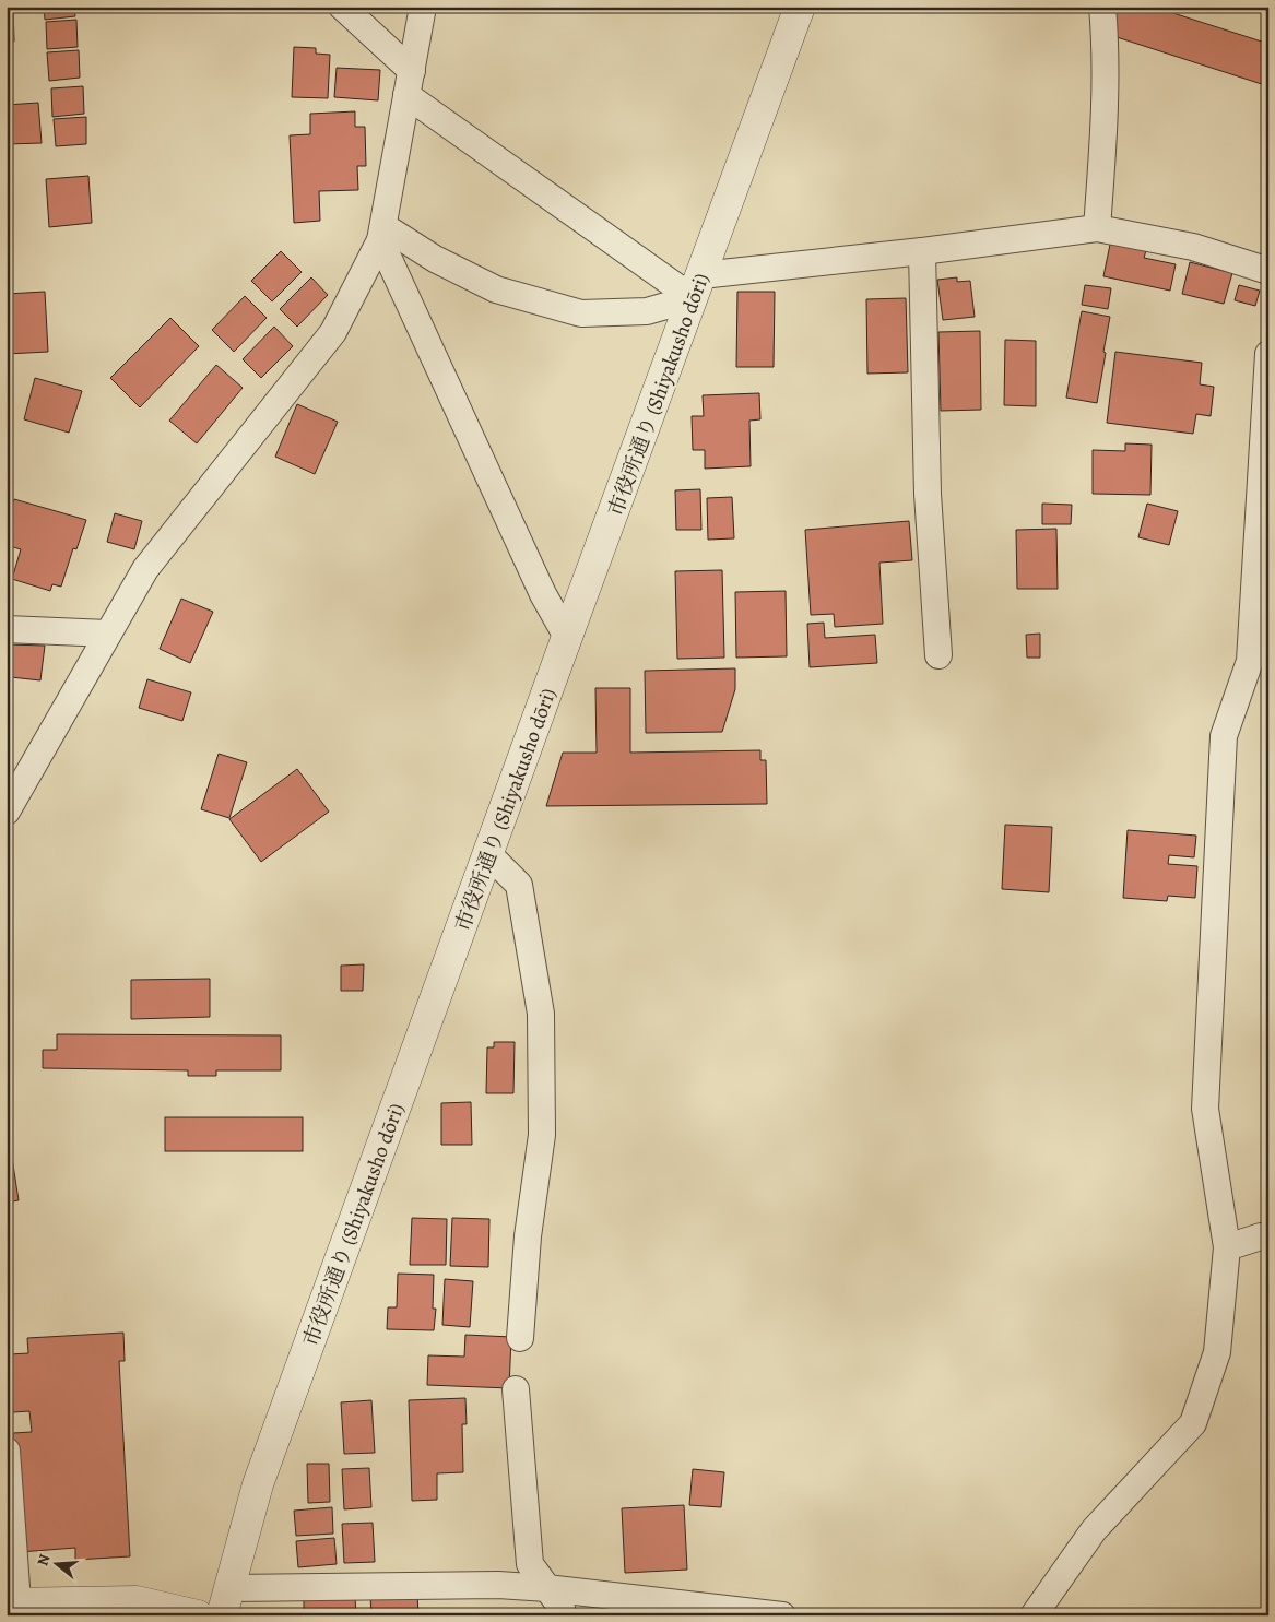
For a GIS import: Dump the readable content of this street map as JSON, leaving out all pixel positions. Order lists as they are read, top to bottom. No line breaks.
{"streets":{"street":["市役所通り (Shiyakusho dōri)"]},"north":"left"}
